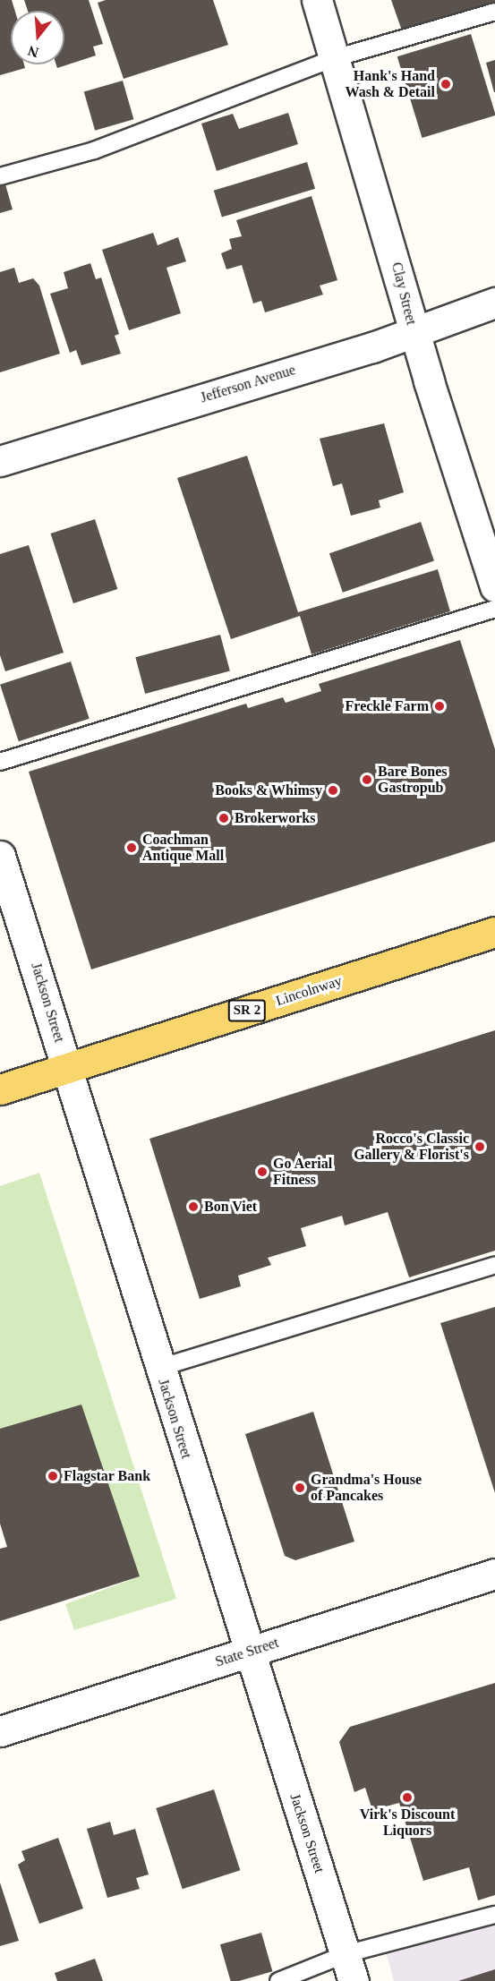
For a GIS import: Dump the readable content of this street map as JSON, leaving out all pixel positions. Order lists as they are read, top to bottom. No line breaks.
{"streets":{"main road":["Lincolnway","SR 2"],"street":["Clay Street","Jefferson Avenue","Jackson Street","State Street"]},"crossings":[["Clay Street","Jefferson Avenue"],["Lincolnway","Jackson Street"],["Jackson Street","State Street"]],"places":["Hank's Hand Wash & Detail","Freckle Farm","Bare Bones Gastropub","Books & Whimsy","Brokerworks","Coachman Antique Mall","Rocco's Classic Gallery & Florist's","Go Aerial Fitness","Bon Viet","Flagstar Bank","Grandma's House of Pancakes","Virk's Discount Liquors"],"north":"bottom"}
